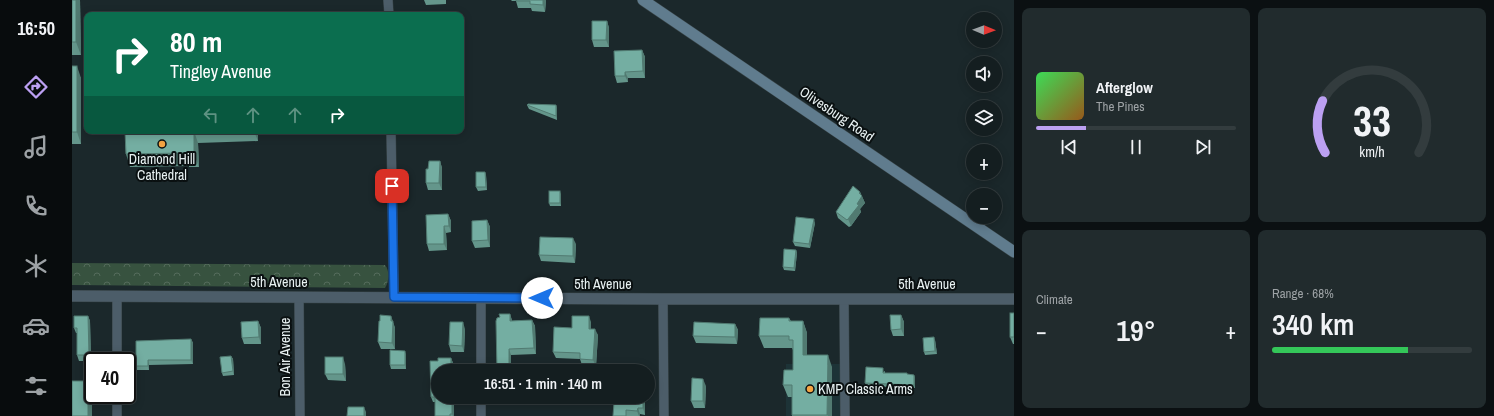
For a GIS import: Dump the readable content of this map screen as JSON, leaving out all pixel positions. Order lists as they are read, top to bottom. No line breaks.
{"streets":{"main road":["Olivesburg Road"],"street":["5th Avenue","Bon Air Avenue"]},"crossings":[["5th Avenue","Bon Air Avenue"]],"places":["Diamond Hill Cathedral","KMP Classic Arms"],"north":"right","page":{"tabs":"16:50","map_buttons":["+","−"],"turn":["80 m","Tingley Avenue"],"song":["Afterglow","The Pines"],"tile":["Climate",["Range · 68%","340 km"]],"heat":["−","19°","+"],"limit":"40","trip":"16:51 · 1 min · 140 m","gauge":["33","km/h"]}}
